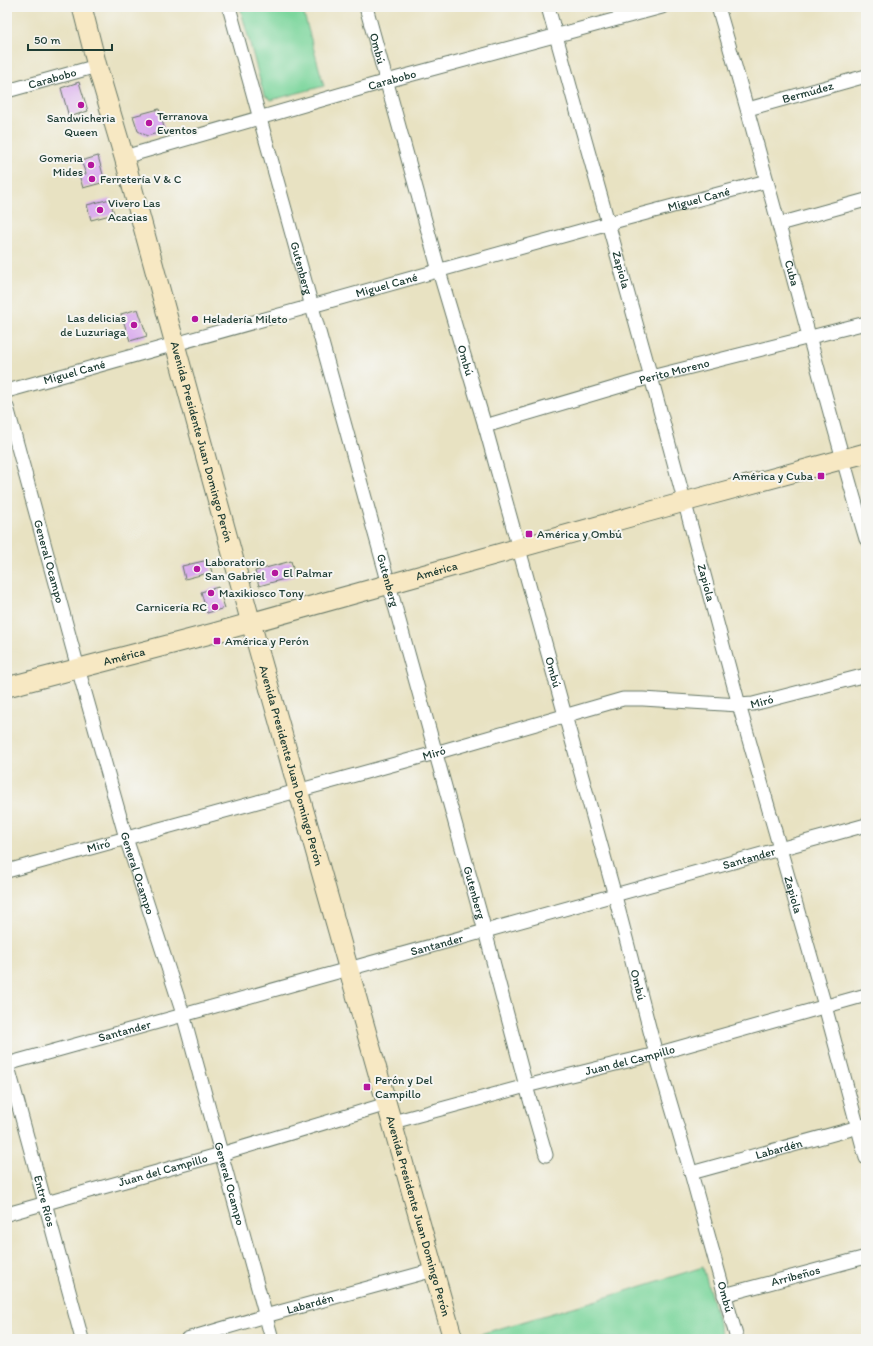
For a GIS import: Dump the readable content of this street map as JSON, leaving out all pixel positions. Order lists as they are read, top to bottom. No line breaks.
{"streets":{"main road":["Avenida Presidente Juan Domingo Perón","América"],"street":["Ombú","Carabobo","Bermúdez","Miguel Cané","Gutenberg","Zapiola","Cuba","Perito Moreno","General Ocampo","Miró","Santander","Juan del Campillo","Labardén","Entre Ríos","Arribeños"]},"crossings":[["Ombú","Carabobo"],["Ombú","Miguel Cané"],["Ombú","Perito Moreno"],["Ombú","América"],["Ombú","Miró"],["Ombú","Santander"],["Ombú","Juan del Campillo"],["Ombú","Labardén"],["Ombú","Arribeños"],["Carabobo","Gutenberg"],["Carabobo","Zapiola"],["Carabobo","Avenida Presidente Juan Domingo Perón"],["Bermúdez","Cuba"],["Miguel Cané","Gutenberg"],["Miguel Cané","Zapiola"],["Miguel Cané","Cuba"],["Miguel Cané","Avenida Presidente Juan Domingo Perón"],["Gutenberg","América"],["Gutenberg","Miró"],["Gutenberg","Santander"],["Gutenberg","Juan del Campillo"],["Zapiola","Perito Moreno"],["Zapiola","América"],["Zapiola","Miró"],["Zapiola","Santander"],["Zapiola","Juan del Campillo"],["Zapiola","Labardén"],["Cuba","Perito Moreno"],["Cuba","América"],["Avenida Presidente Juan Domingo Perón","América"],["Avenida Presidente Juan Domingo Perón","Miró"],["Avenida Presidente Juan Domingo Perón","Santander"],["Avenida Presidente Juan Domingo Perón","Juan del Campillo"],["Avenida Presidente Juan Domingo Perón","Labardén"],["General Ocampo","América"],["General Ocampo","Miró"],["General Ocampo","Santander"],["General Ocampo","Juan del Campillo"],["General Ocampo","Labardén"],["Santander","Entre Ríos"],["Juan del Campillo","Entre Ríos"]],"places":{"other":["Sandwicheria Queen","Terranova Eventos","Gomeria Mides","Ferretería V & C","Vivero Las Acacias","Heladería Mileto","Las delicias de Luzuriaga","Laboratorio San Gabriel","El Palmar","Maxikiosco Tony","Carnicería RC"],"transit":["América y Cuba","América y Ombú","América y Perón","Perón y Del Campillo"]},"scale_bar":"50 m"}
